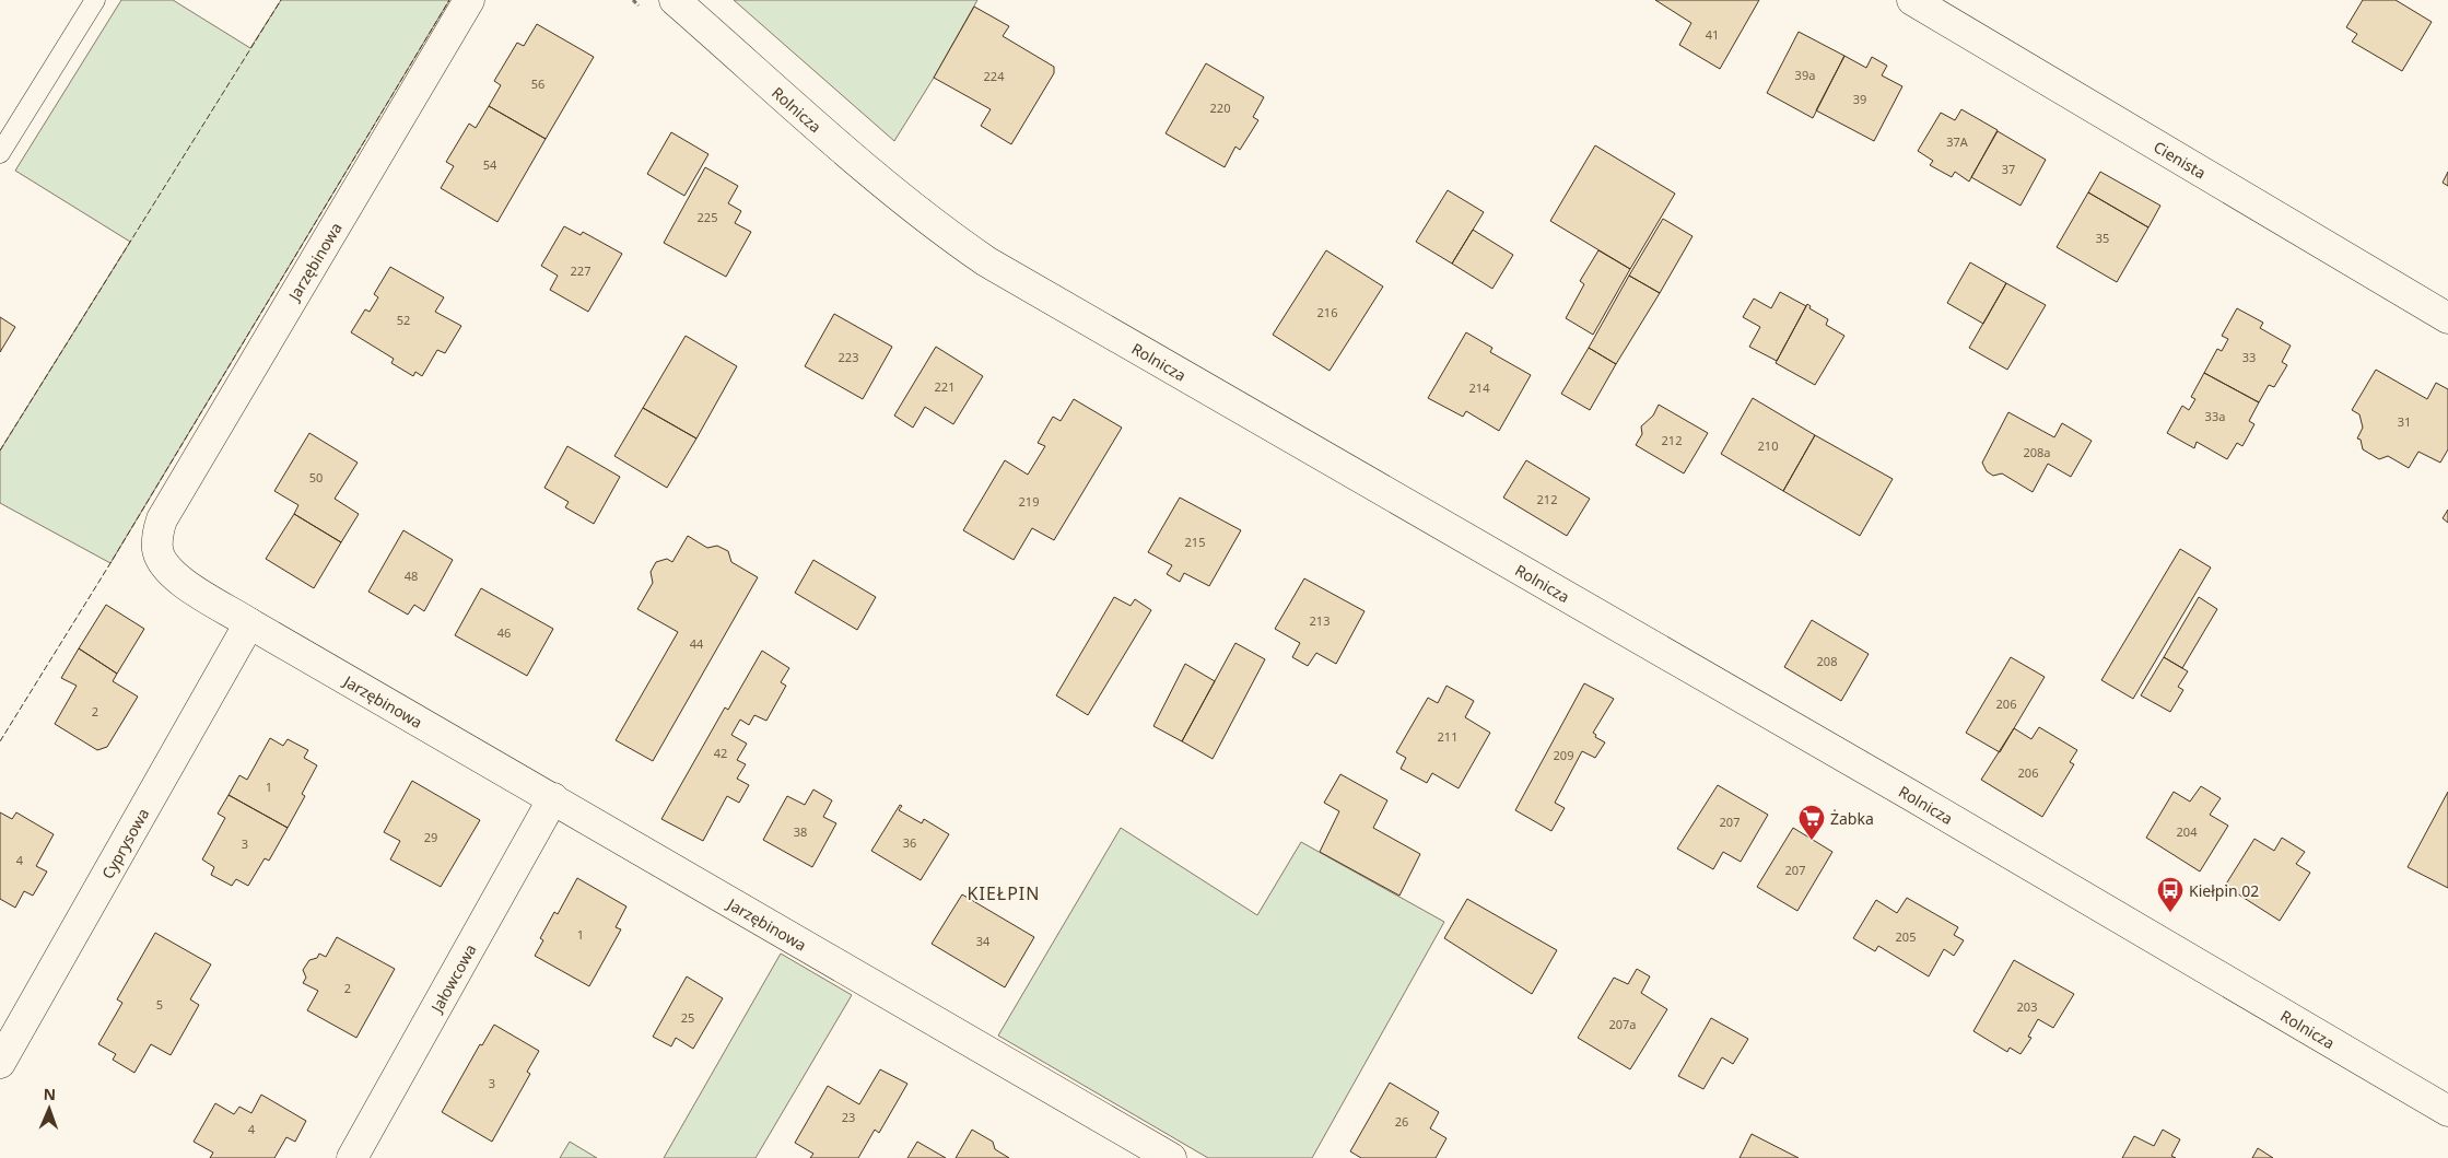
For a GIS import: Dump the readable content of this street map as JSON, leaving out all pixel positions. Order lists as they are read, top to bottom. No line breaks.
{"streets":{"street":["Rolnicza","Cienista","Jarzębinowa","Cyprysowa","Jałowcowa"]},"crossings":[["Jarzębinowa","Cyprysowa"],["Jarzębinowa","Jałowcowa"]],"districts":["KIEŁPIN"],"places":{"supermarket":["Żabka"],"bus stop":["Kiełpin 02"]},"house_numbers":["41","39a","224","56","39","220","37A","54","37","225","35","227","216","52","223","33","221","214","33a","31","212","210","208a","50","212","219","215","48","213","46","44","208","206","2","211","42","209","206","1","207","38","204","29","36","3","4","207","1","205","34","2","5","203","25","207a","3","23","26","4"],"north":"top"}
